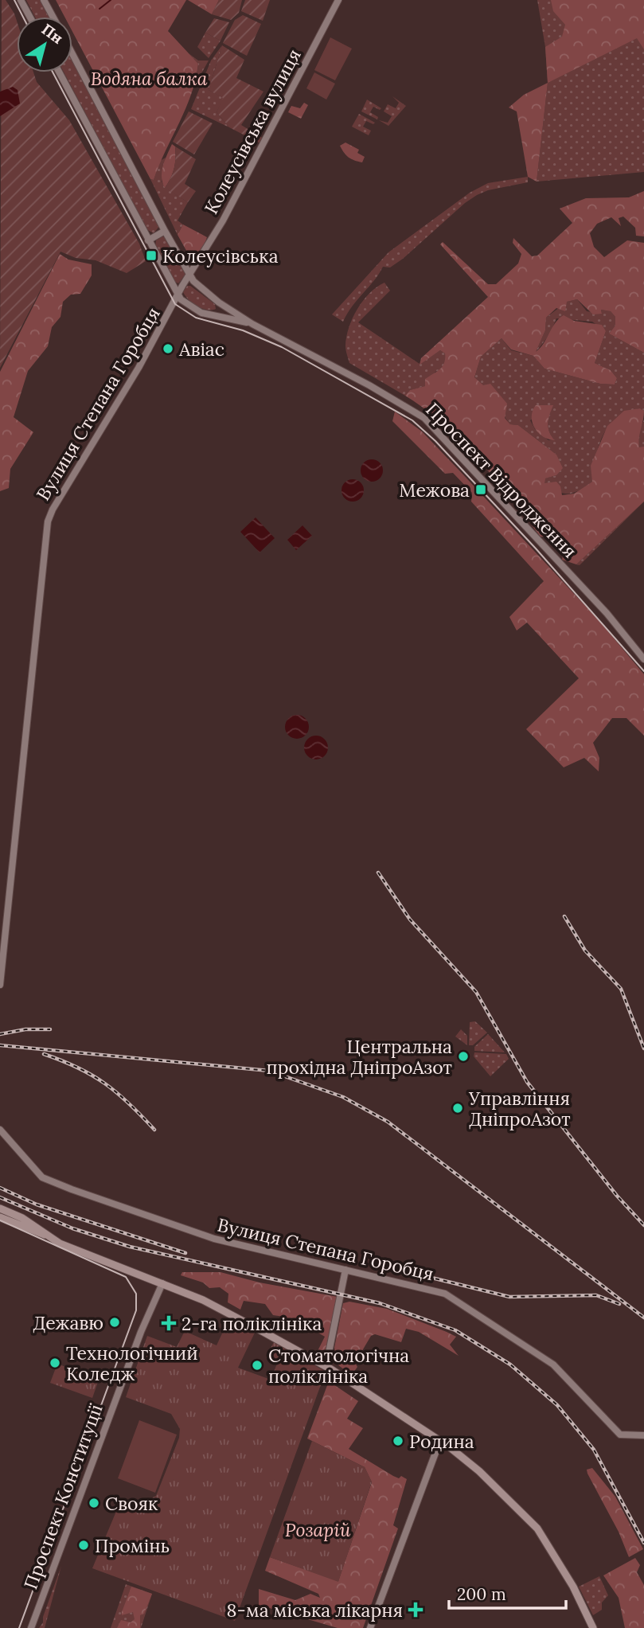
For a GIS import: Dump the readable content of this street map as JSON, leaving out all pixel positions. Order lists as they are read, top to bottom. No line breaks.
{"streets":{"street":["Колеусівська вулиця","Вулиця Степана Горобця","Проспект Відродження","Проспект Конституції"]},"crossings":[["Колеусівська вулиця","Вулиця Степана Горобця"],["Колеусівська вулиця","Проспект Відродження"],["Вулиця Степана Горобця","Проспект Відродження"]],"parks":["Водяна балка","Розарій"],"places":{"transit":["Колеусівська","Межова"],"other":["Авіас","Центральна прохідна ДніпроАзот","Управління ДніпроАзот","Дежавю","Технологічний Коледж","Стоматологічна поліклініка","Родина","Свояк","Промінь"],"health":["2-га поліклініка","8-ма міська лікарня"]},"scale_bar":"200 m","north":"top right"}
